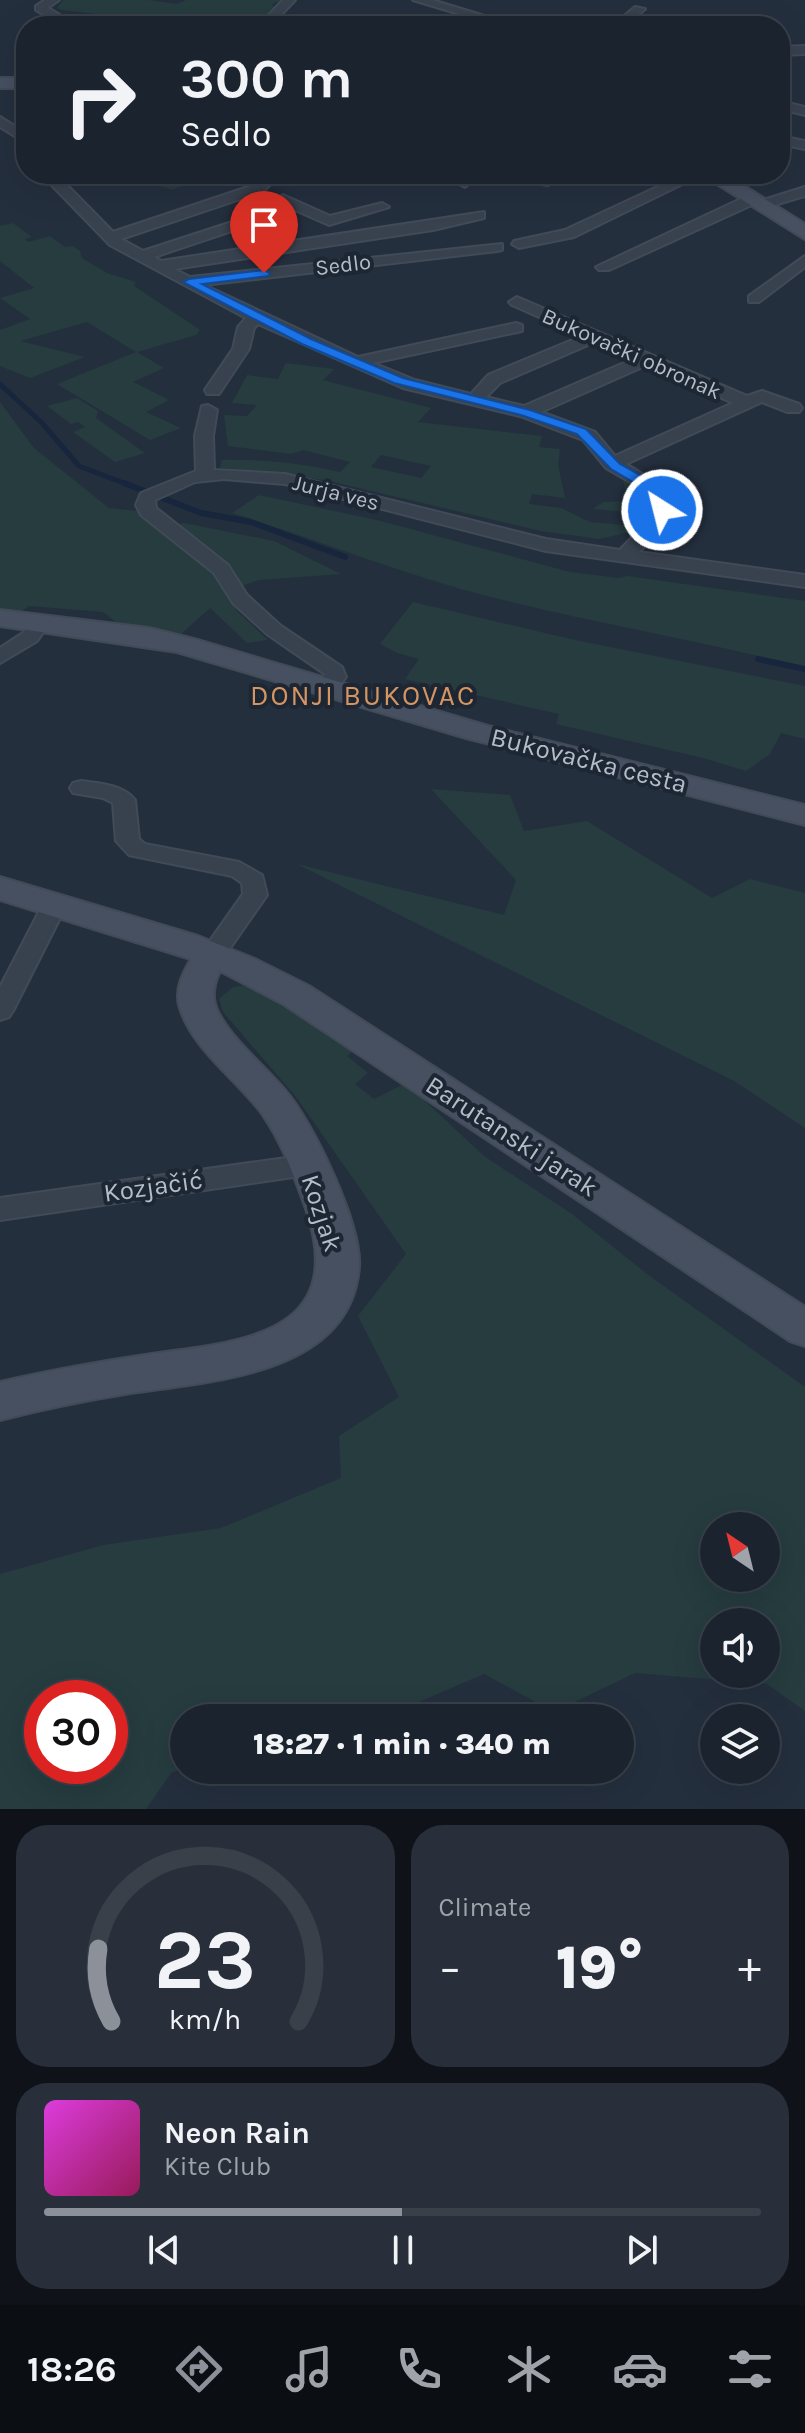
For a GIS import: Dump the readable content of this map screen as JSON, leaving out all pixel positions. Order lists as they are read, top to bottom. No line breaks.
{"streets":{"street":["Sedlo","Bukovački obronak","Jurja ves","Bukovačka cesta","Barutanski jarak","Kozjačić","Kozjak"]},"crossings":[["Jurja ves","Bukovačka cesta"],["Barutanski jarak","Kozjak"],["Kozjačić","Kozjak"]],"districts":["DONJI BUKOVAC"],"north":"top left","page":{"turn":["300 m","Sedlo"],"limit":"30","trip":"18:27 · 1 min · 340 m","tile":"Climate","heat":["−","19°","+"],"song":["Neon Rain","Kite Club"],"tabs":"18:26","gauge":["23","km/h"]}}
